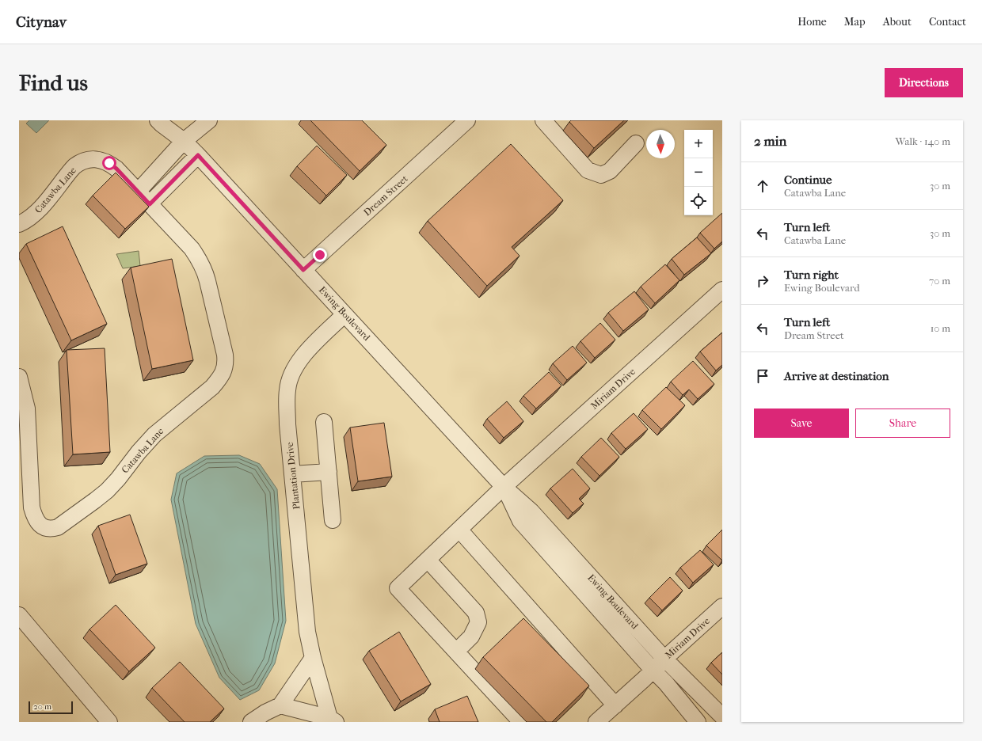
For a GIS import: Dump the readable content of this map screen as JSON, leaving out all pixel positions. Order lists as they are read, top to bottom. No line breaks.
{"streets":{"street":["Catawba Lane","Dream Street","Ewing Boulevard","Miriam Drive","Plantation Drive"]},"crossings":[["Dream Street","Ewing Boulevard"],["Ewing Boulevard","Miriam Drive"],["Ewing Boulevard","Plantation Drive"]],"scale_bar":"20 m","north":"bottom","page":{"header":"Citynav","nav":["Home","Map","About","Contact"],"buttons":["Directions",["Save","Share"]],"title":"Find us","heading":["2 min","Walk · 140 m"],"map_buttons":["+","−"],"list":[["Continue","Catawba Lane","30 m"],["Turn left","Catawba Lane","30 m"],["Turn right","Ewing Boulevard","70 m"],["Turn left","Dream Street","10 m"],"Arrive at destination"],"scale":"20 m"}}
